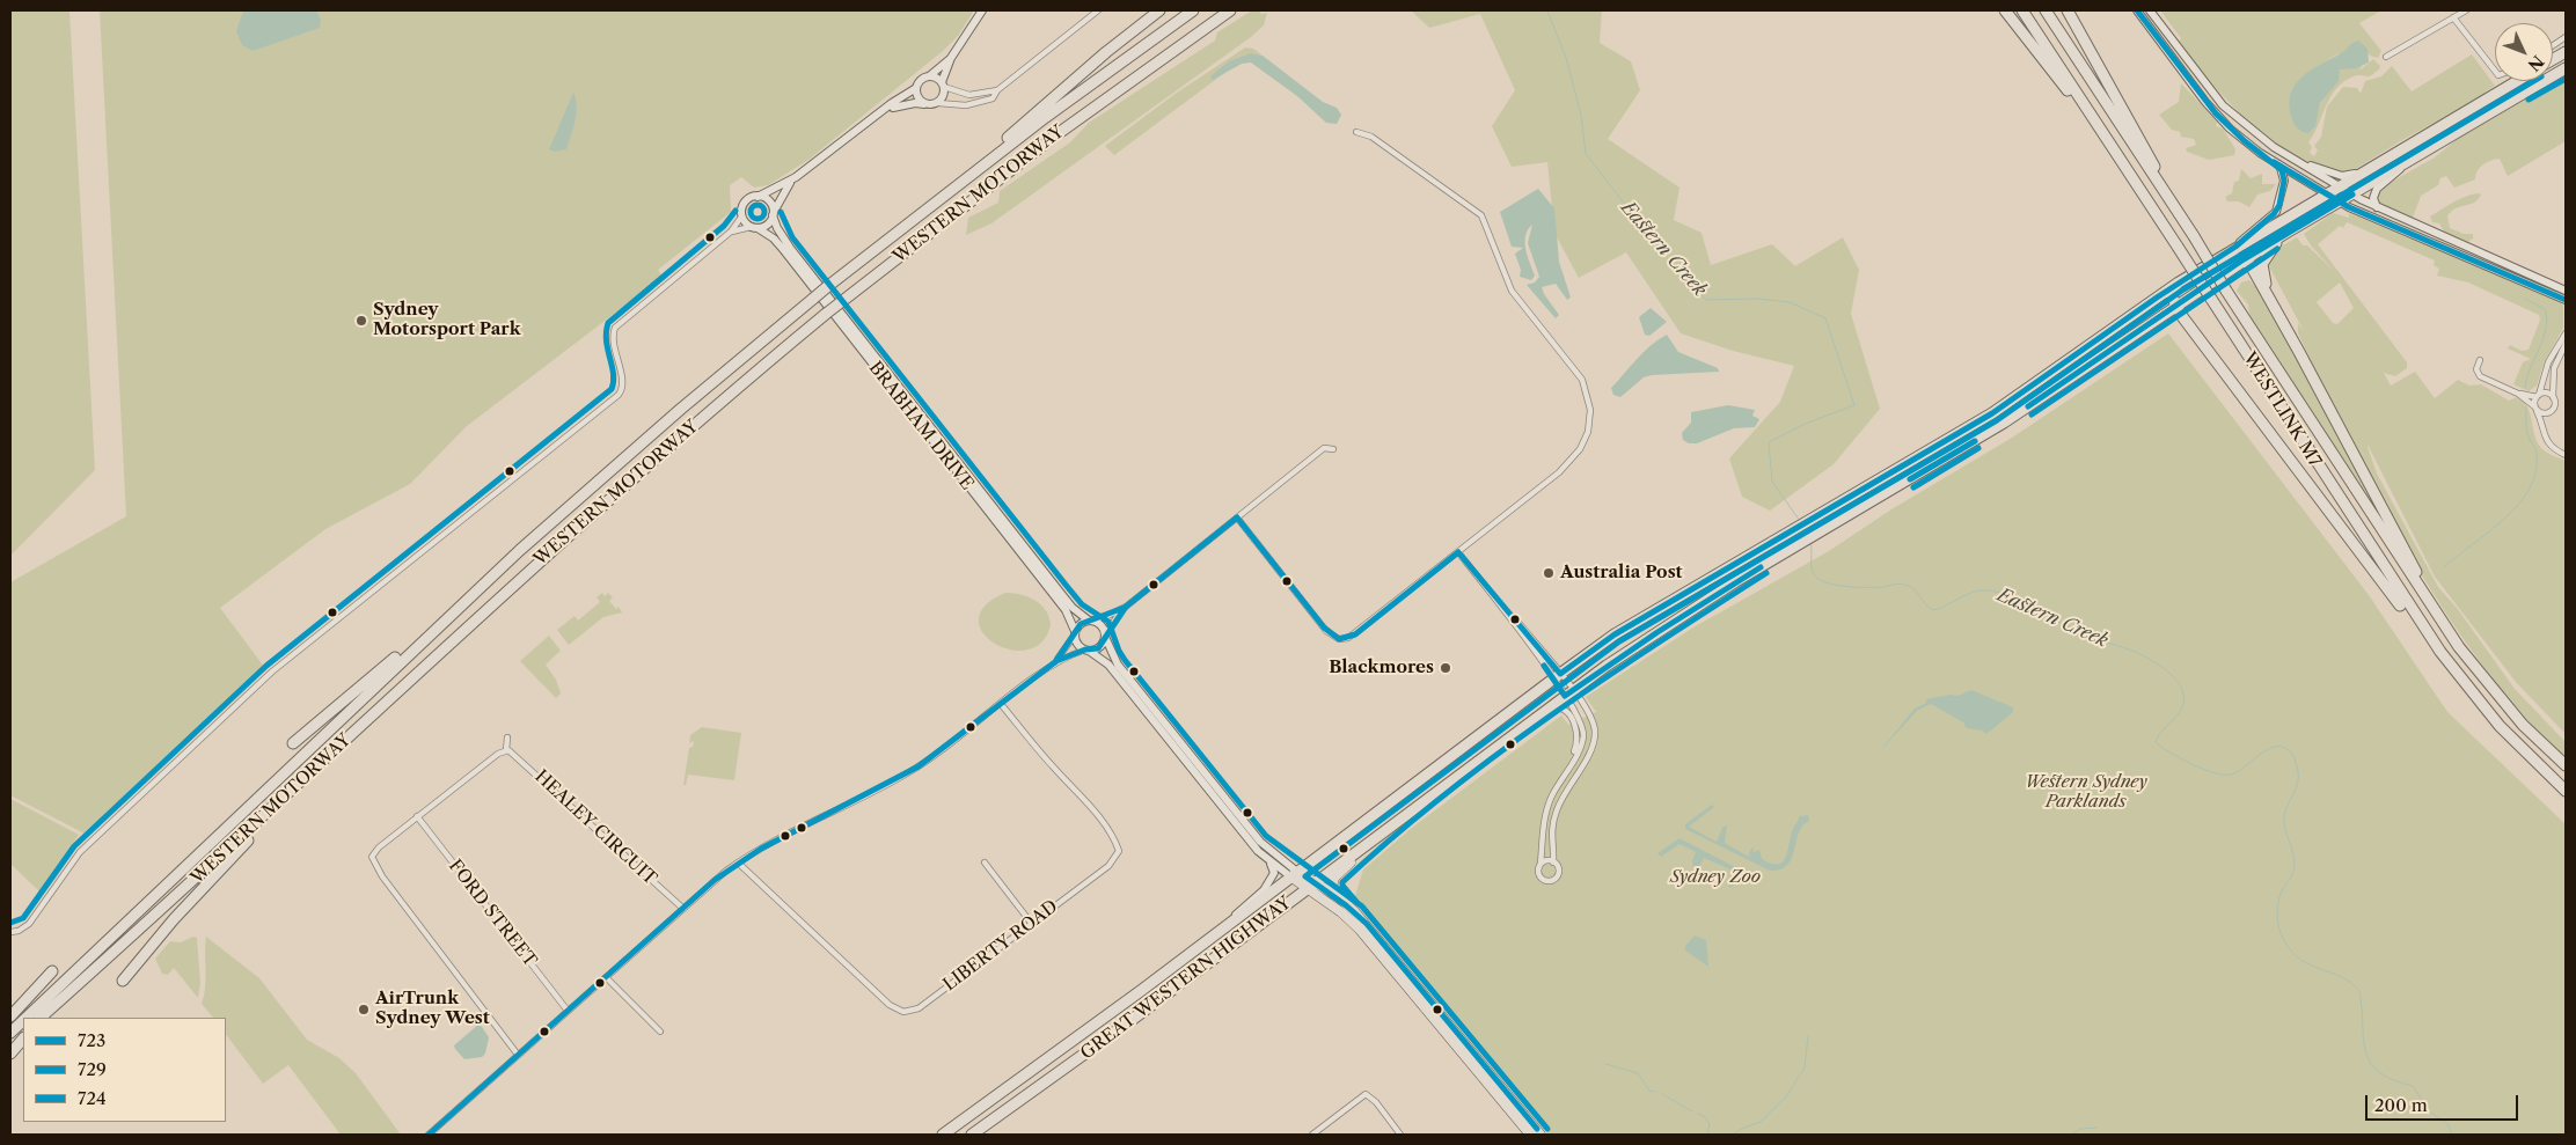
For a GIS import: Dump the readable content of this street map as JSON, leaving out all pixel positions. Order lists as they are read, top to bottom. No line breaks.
{"streets":{"highway":["WESTERN MOTORWAY","WESTLINK M7","GREAT WESTERN HIGHWAY"],"main road":["BRABHAM DRIVE"],"street":["HEALEY CIRCUIT","FORD STREET","LIBERTY ROAD"]},"water":["Eastern Creek"],"parks":["Western Sydney Parklands","Sydney Zoo"],"places":["Sydney Motorsport Park","Australia Post","Blackmores","AirTrunk Sydney West"],"lines":["transit line 723","transit line 729","transit line 724"],"legend":["723","729","724"],"scale_bar":"200 m","north":"bottom right"}
